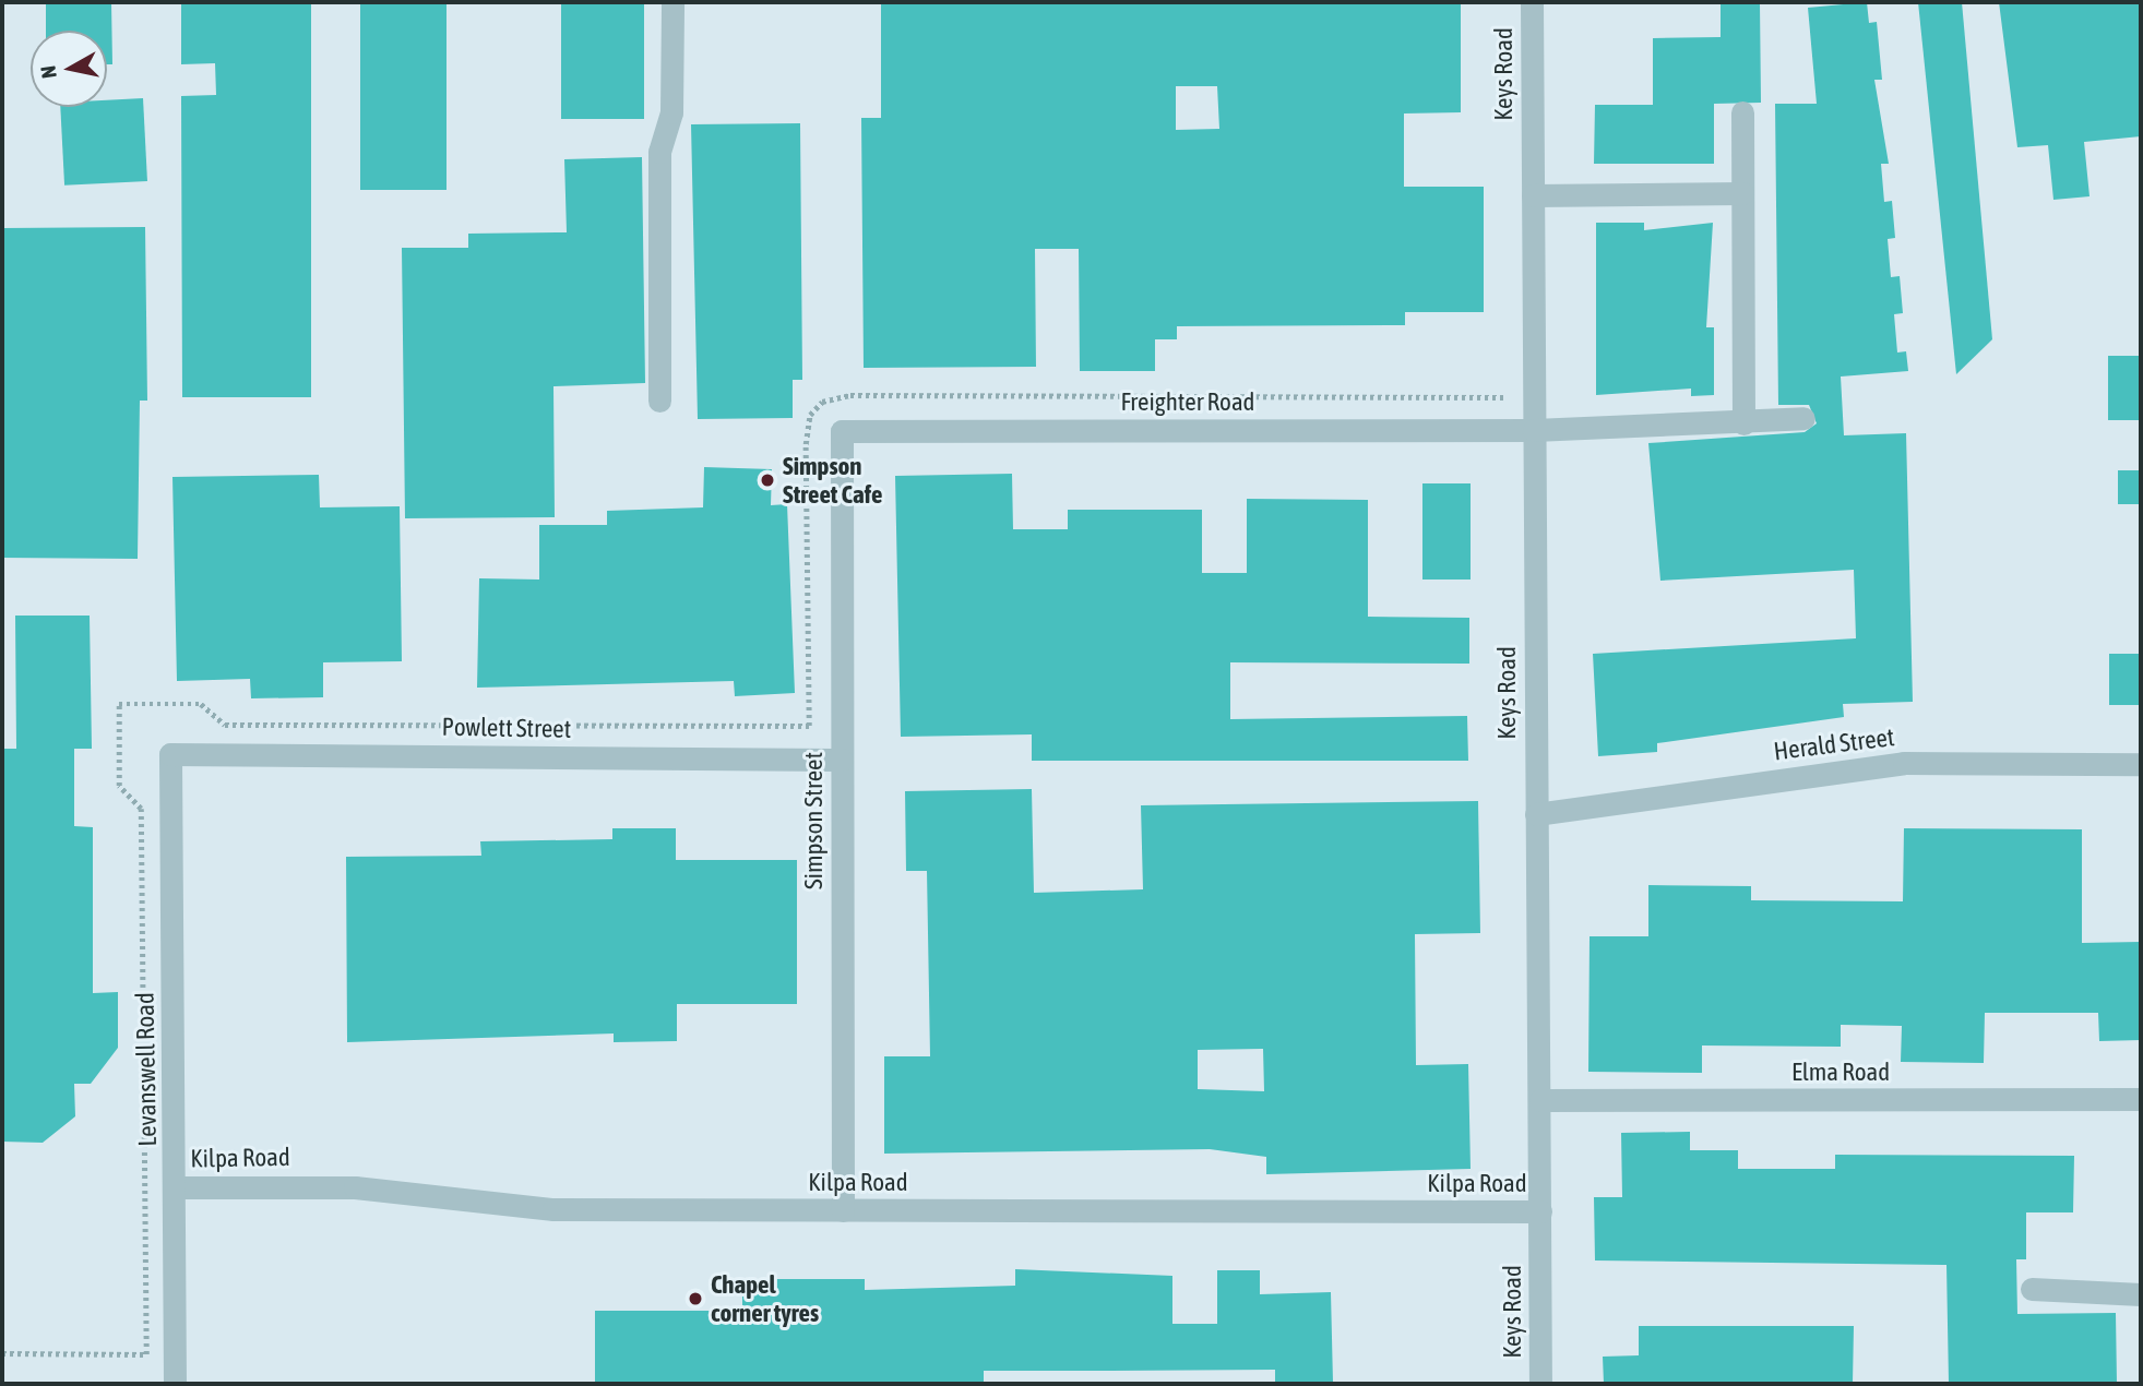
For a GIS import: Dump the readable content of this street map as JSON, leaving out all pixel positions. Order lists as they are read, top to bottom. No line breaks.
{"streets":{"street":["Keys Road","Freighter Road","Powlett Street","Herald Street","Simpson Street","Levanswell Road","Elma Road","Kilpa Road"]},"crossings":[["Keys Road","Freighter Road"],["Keys Road","Herald Street"],["Keys Road","Elma Road"],["Keys Road","Kilpa Road"],["Freighter Road","Simpson Street"],["Powlett Street","Simpson Street"],["Powlett Street","Levanswell Road"],["Simpson Street","Kilpa Road"],["Levanswell Road","Kilpa Road"]],"places":["Simpson Street Cafe","Chapel corner tyres"],"north":"left"}
